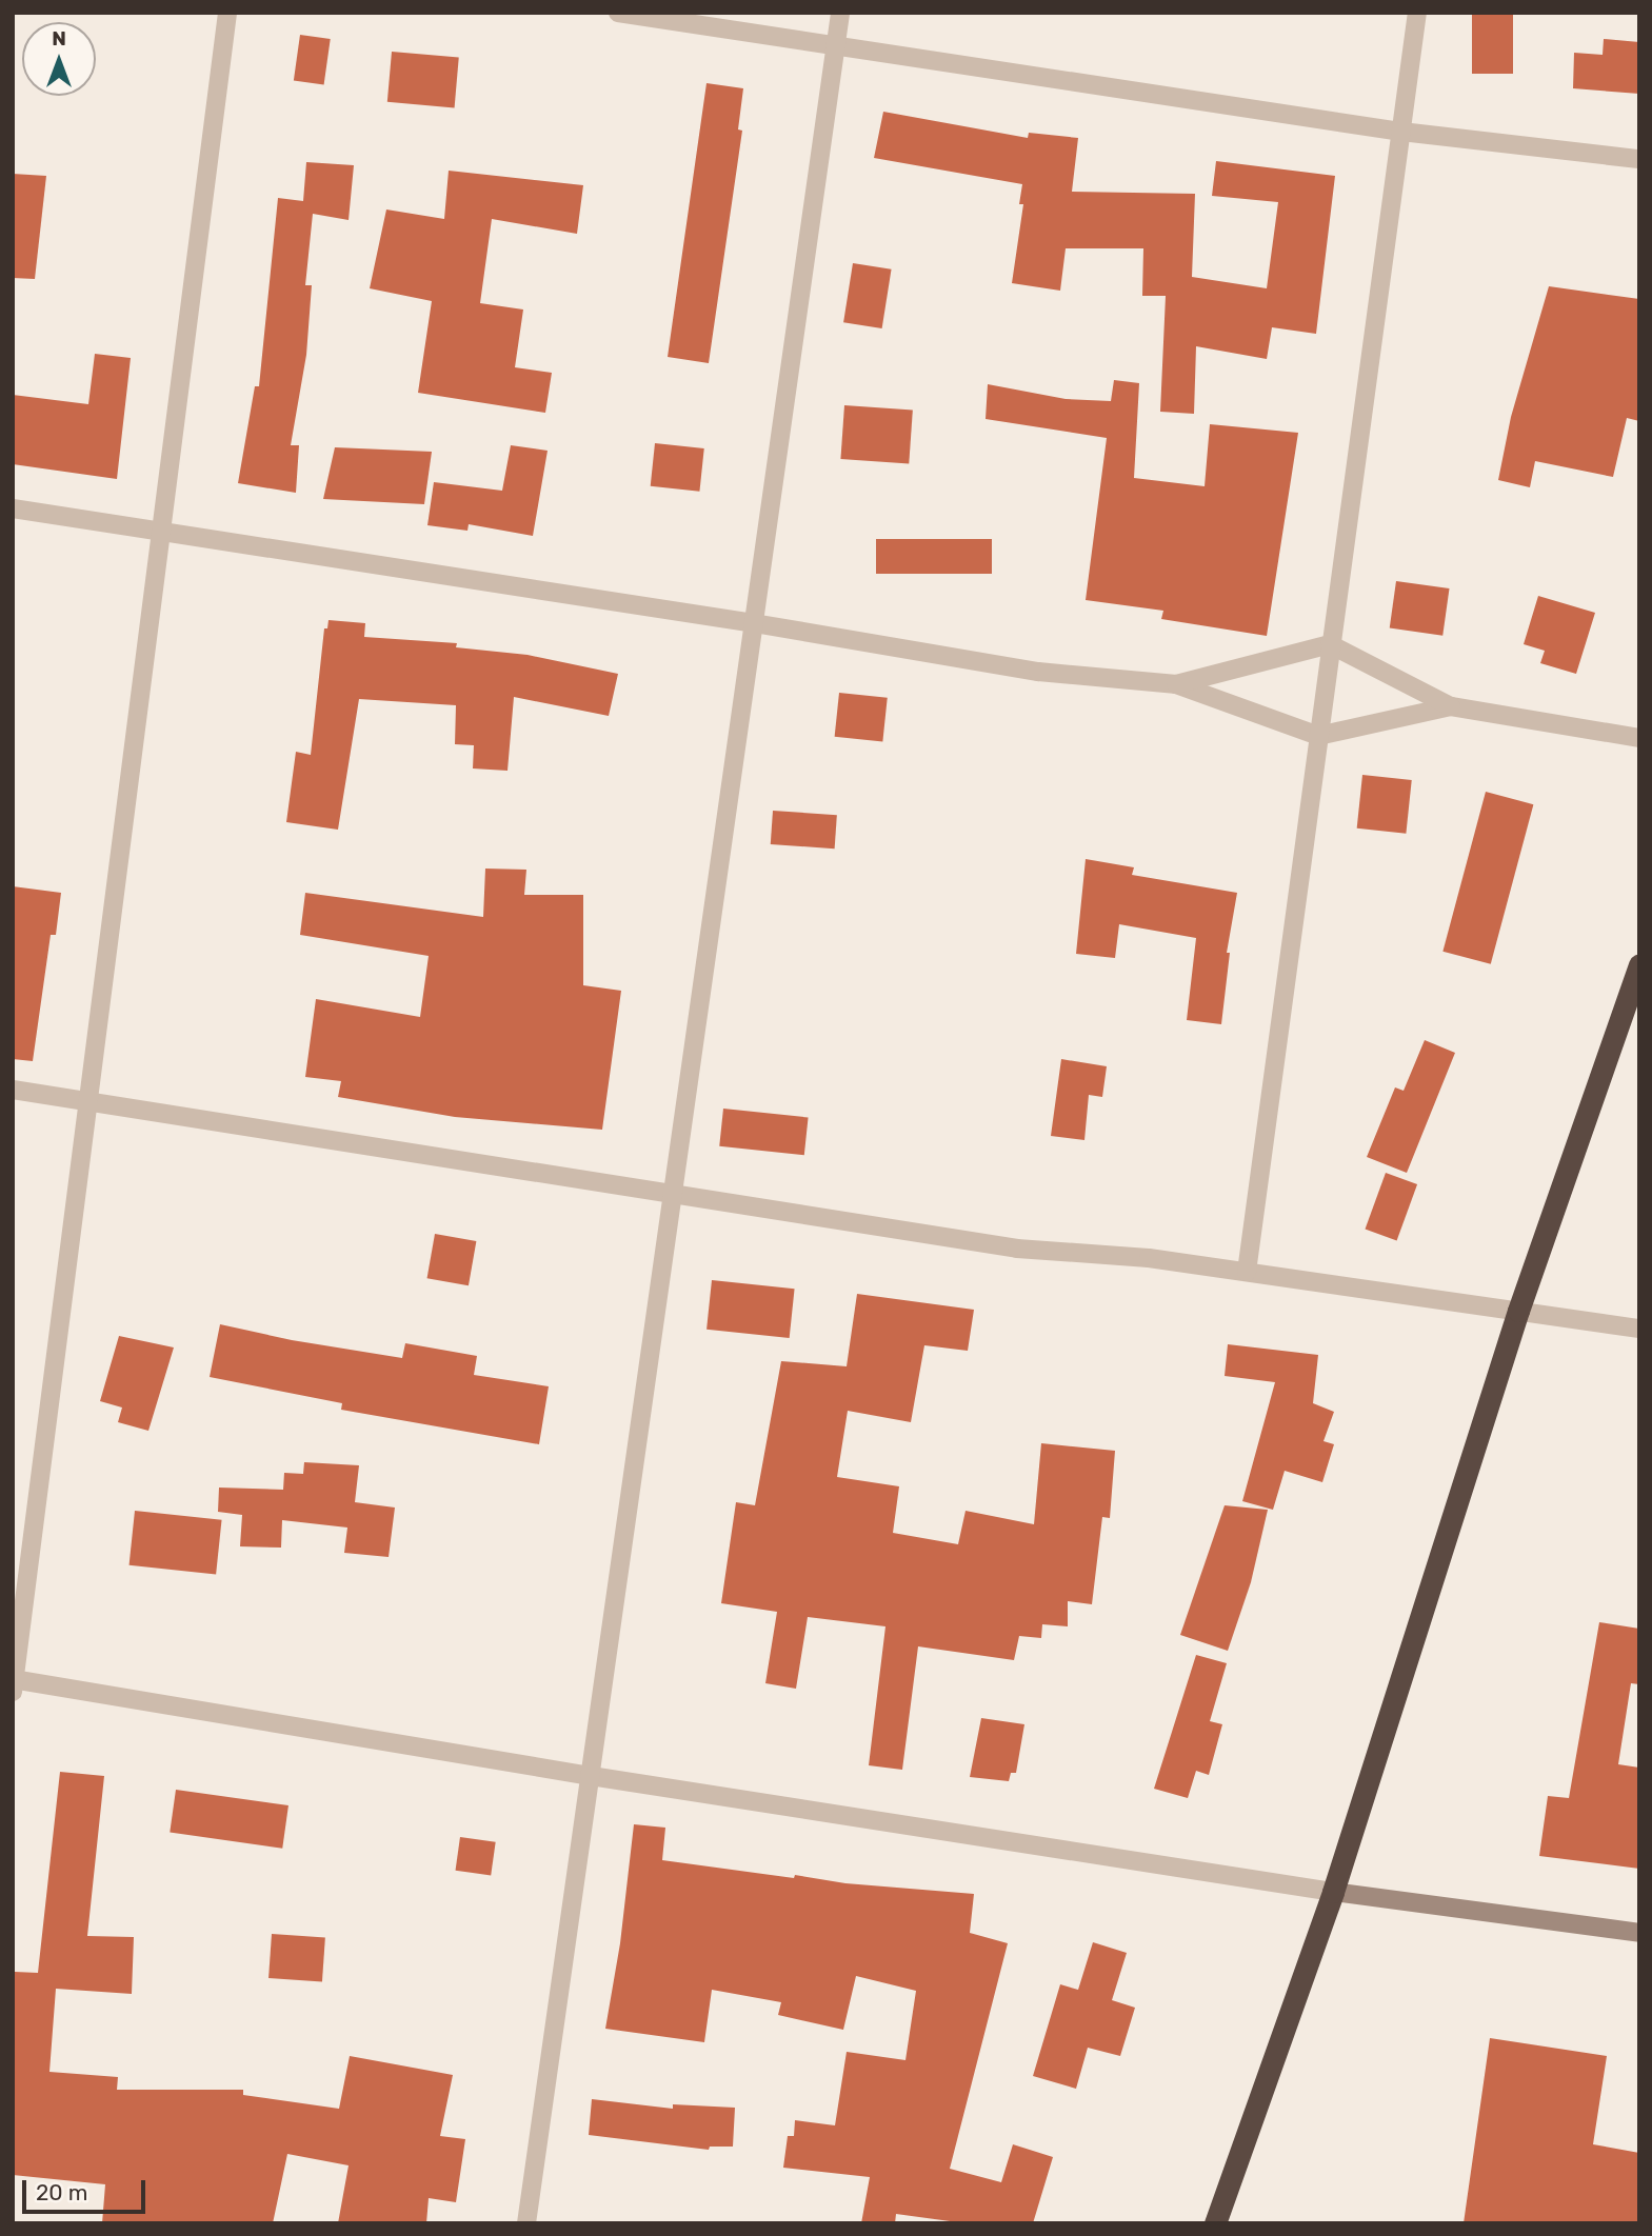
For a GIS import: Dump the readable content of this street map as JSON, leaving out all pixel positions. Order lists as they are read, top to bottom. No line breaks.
{"scale_bar":"20 m","north":"top"}
